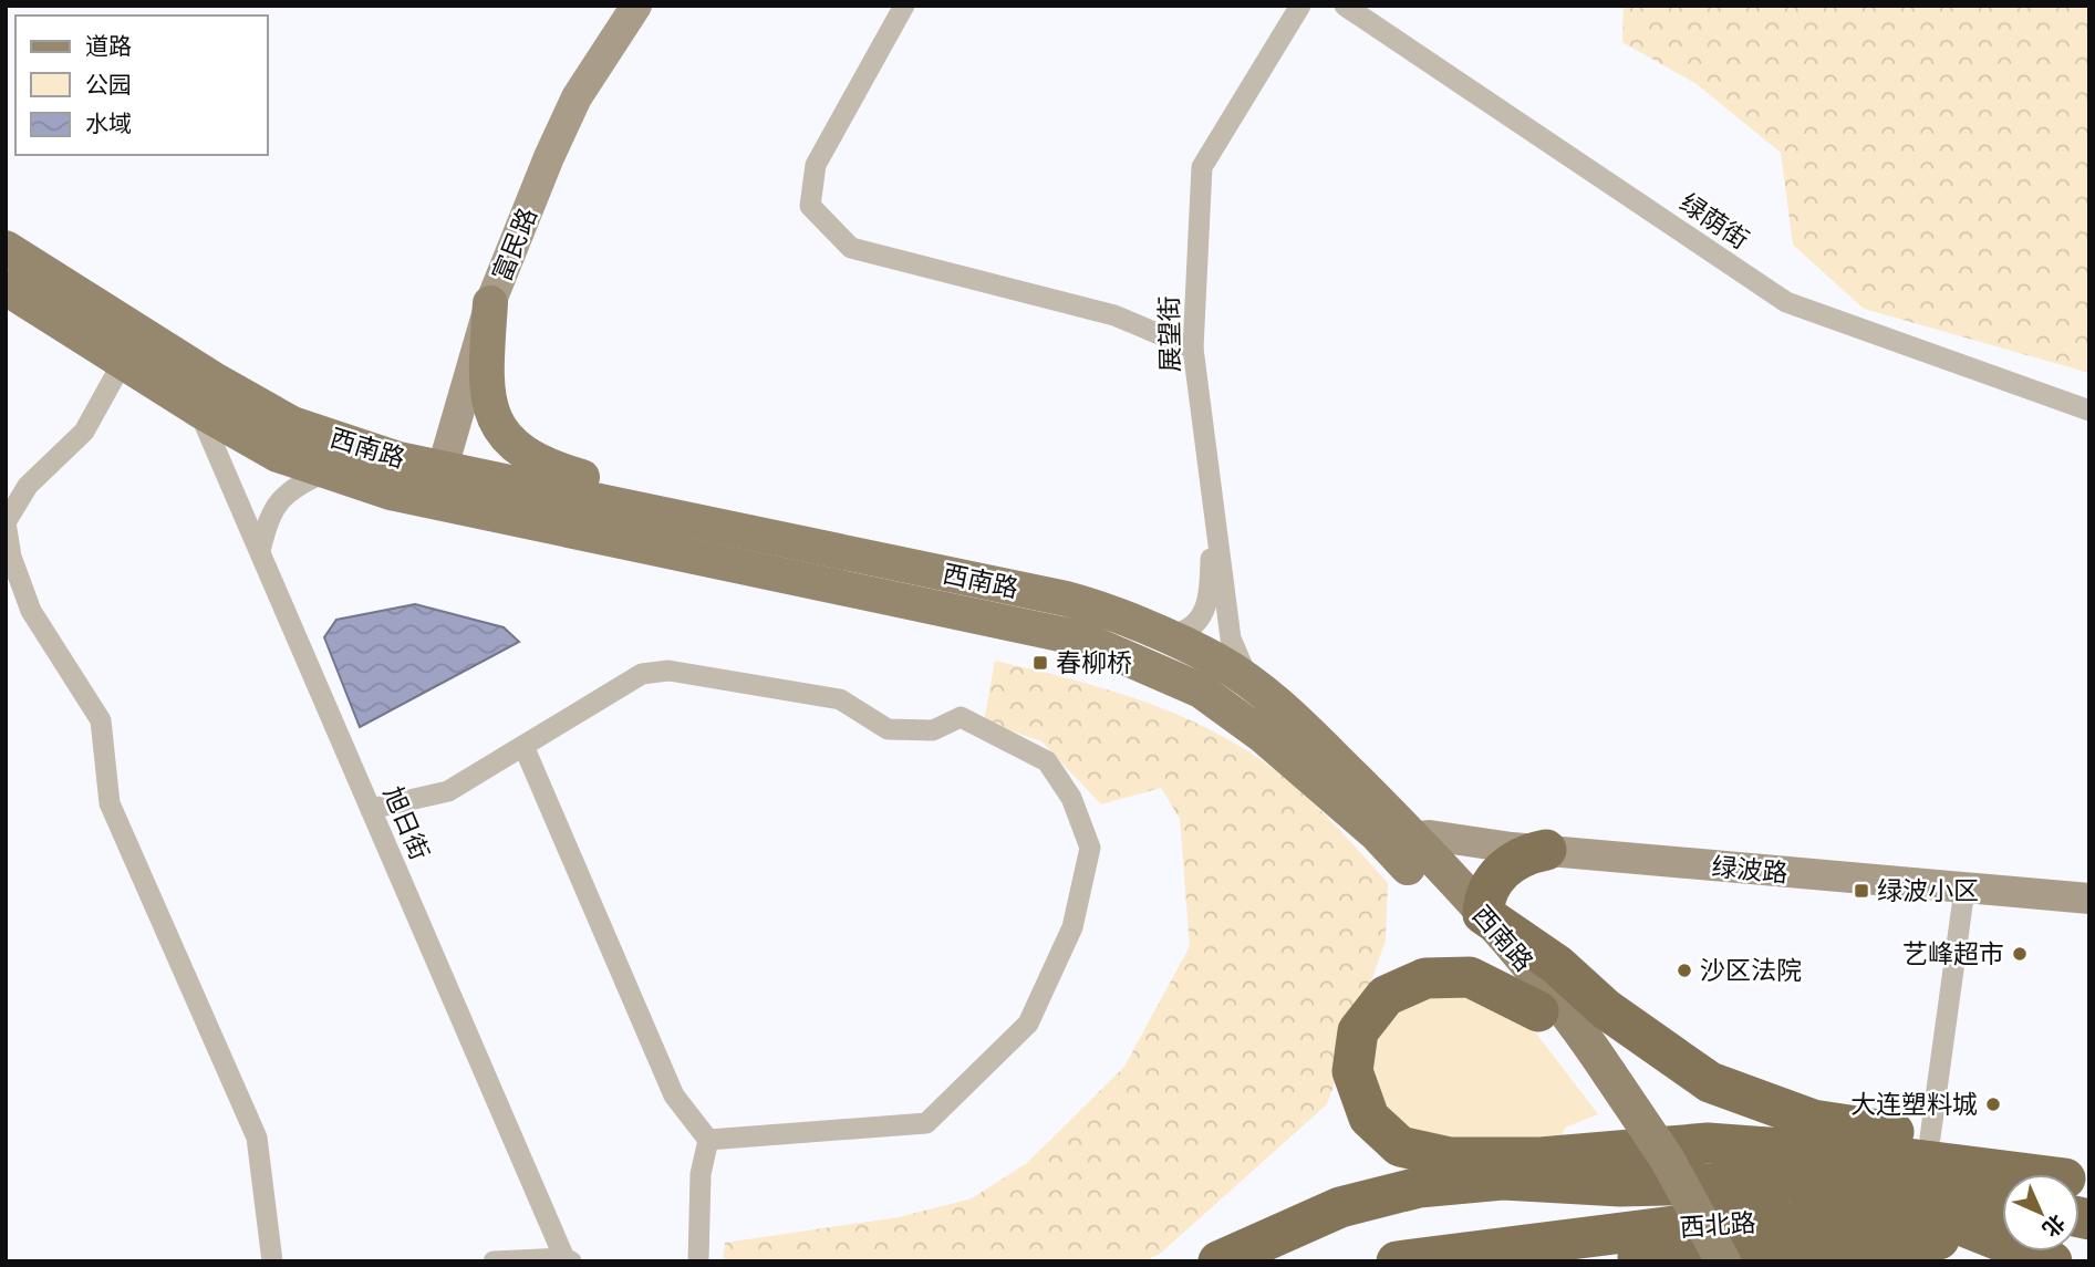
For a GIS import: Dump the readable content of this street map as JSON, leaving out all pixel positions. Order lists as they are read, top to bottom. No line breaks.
{"streets":{"highway":["西北路"],"main road":["西南路"],"street":["绿荫街","富民路","展望街","旭日街","绿波路"]},"crossings":[["富民路","西南路"],["展望街","西南路"],["西南路","旭日街"],["西南路","绿波路"]],"places":{"transit":["春柳桥","绿波小区"],"other":["艺峰超市","沙区法院","大连塑料城"]},"legend":["道路","公园","水域"],"north":"bottom right"}
